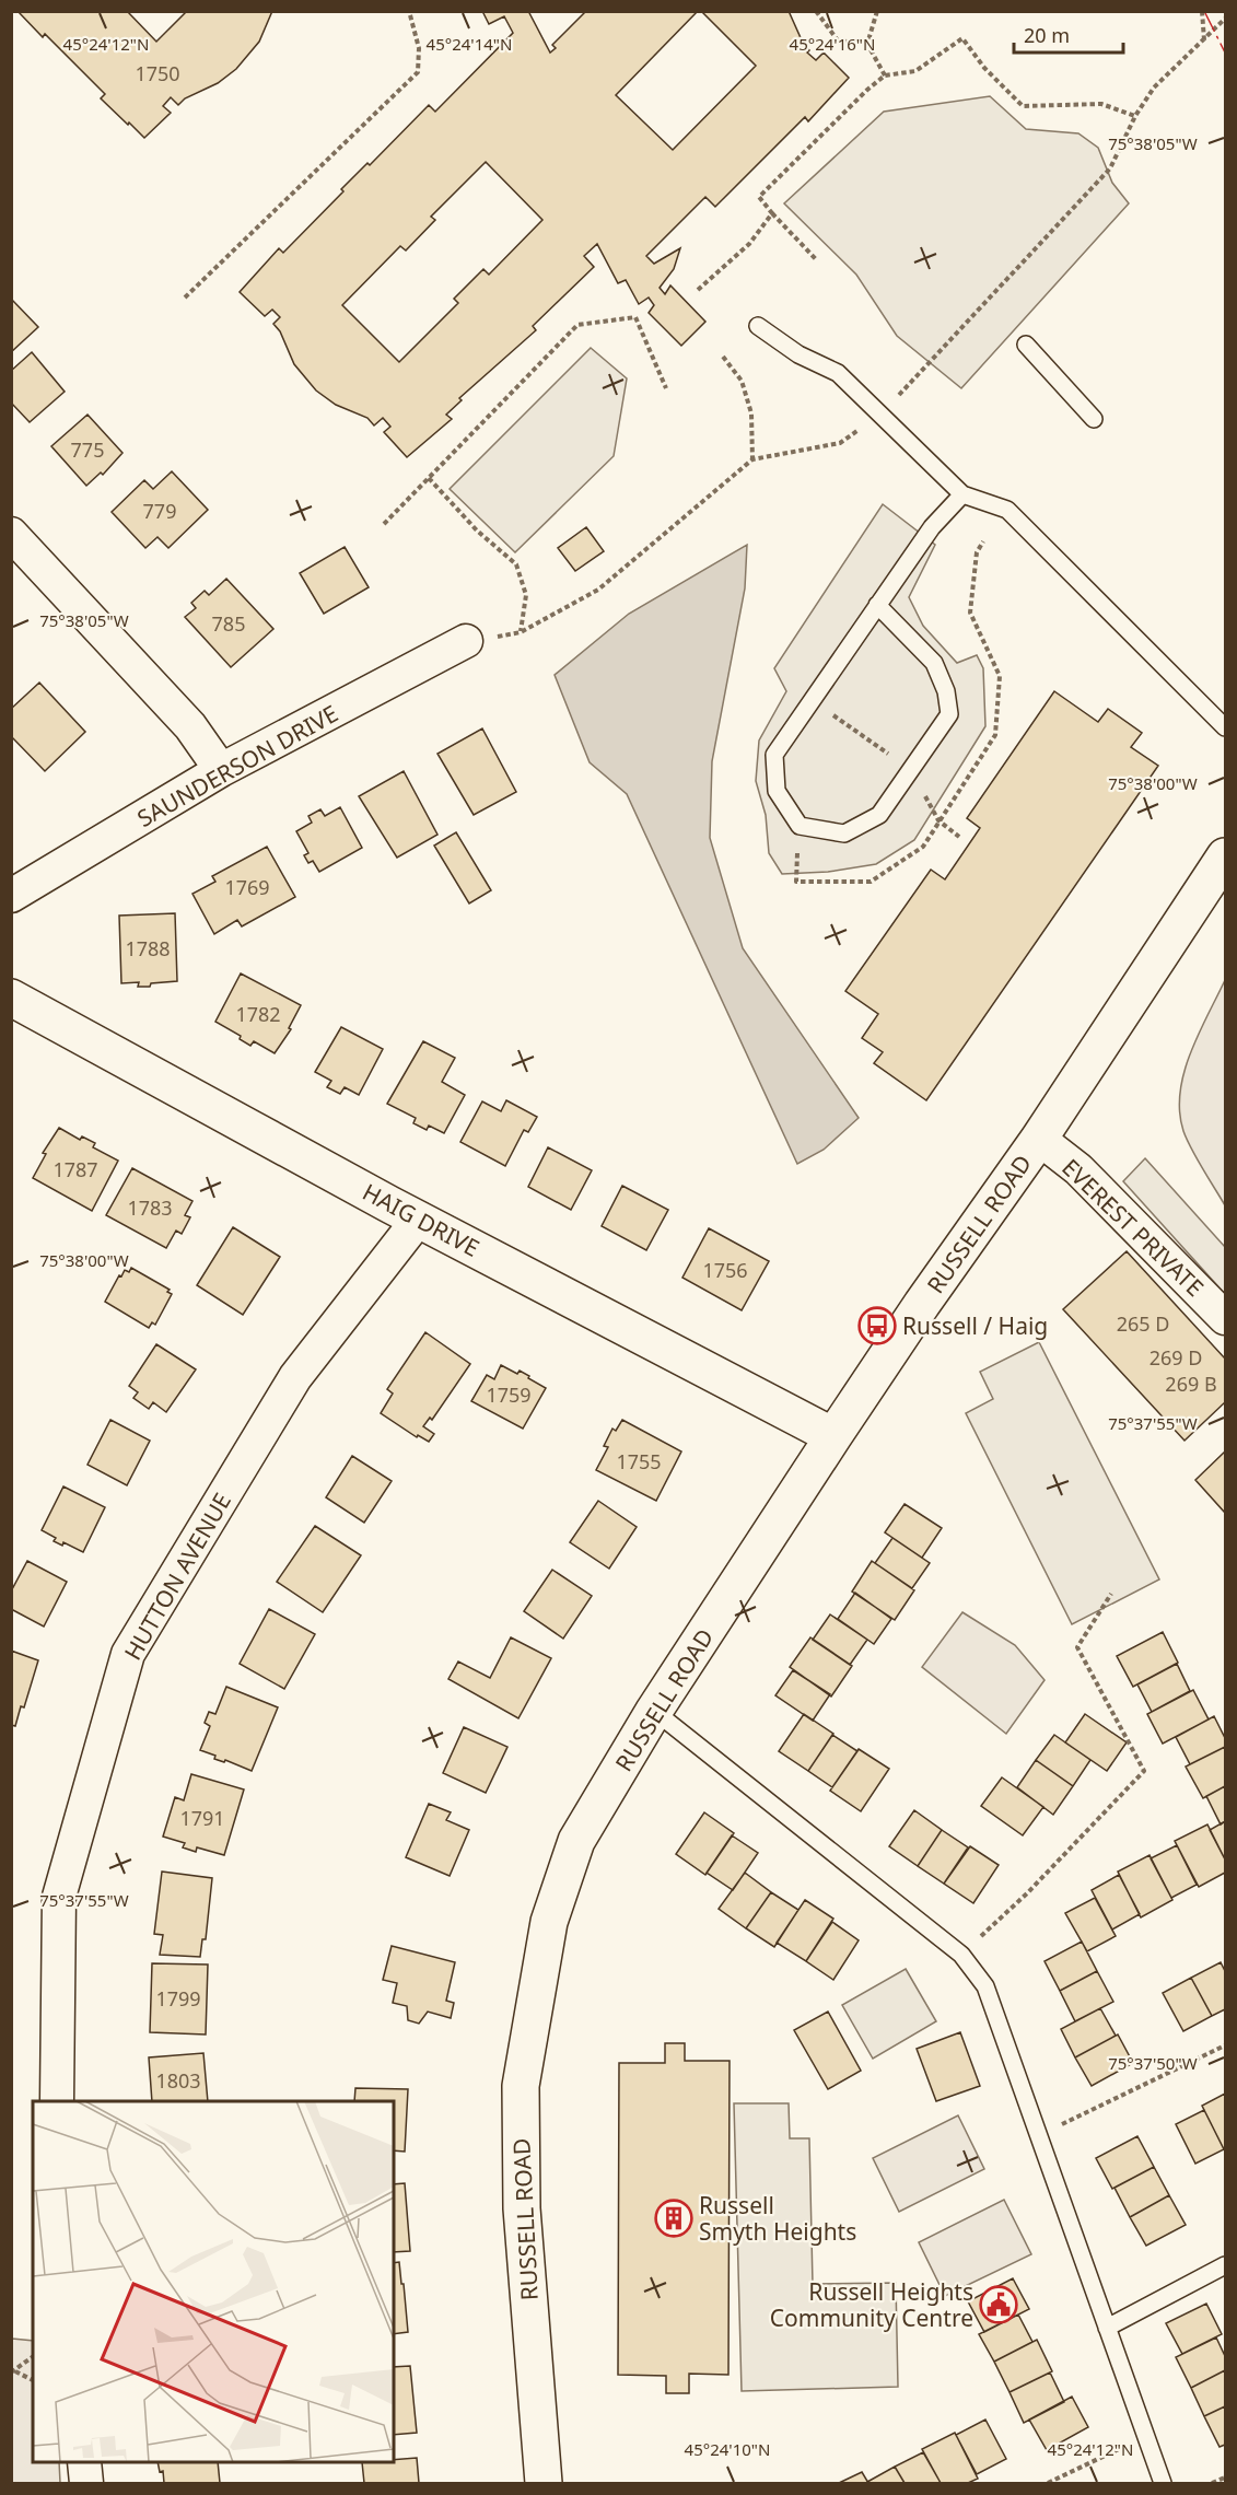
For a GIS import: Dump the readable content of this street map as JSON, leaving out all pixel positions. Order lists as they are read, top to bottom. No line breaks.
{"streets":{"street":["SAUNDERSON DRIVE","HAIG DRIVE","RUSSELL ROAD","EVEREST PRIVATE","HUTTON AVENUE"]},"crossings":[["HAIG DRIVE","RUSSELL ROAD"],["HAIG DRIVE","HUTTON AVENUE"],["RUSSELL ROAD","EVEREST PRIVATE"]],"places":{"bus stop":["Russell / Haig"],"building":["Russell Smyth Heights"],"public building":["Russell Heights Community Centre"]},"house_numbers":["1750","775","779","785","1769","1788","1782","1787","1783","1756","265 D","269 D","269 B","1759","1755","1791","1799","1803"],"scale_bar":"20 m","coordinates":["45°24'12\"N","45°24'14\"N","45°24'16\"N","75°38'05\"W","75°38'00\"W","75°37'55\"W","75°37'50\"W","45°24'10\"N"]}
